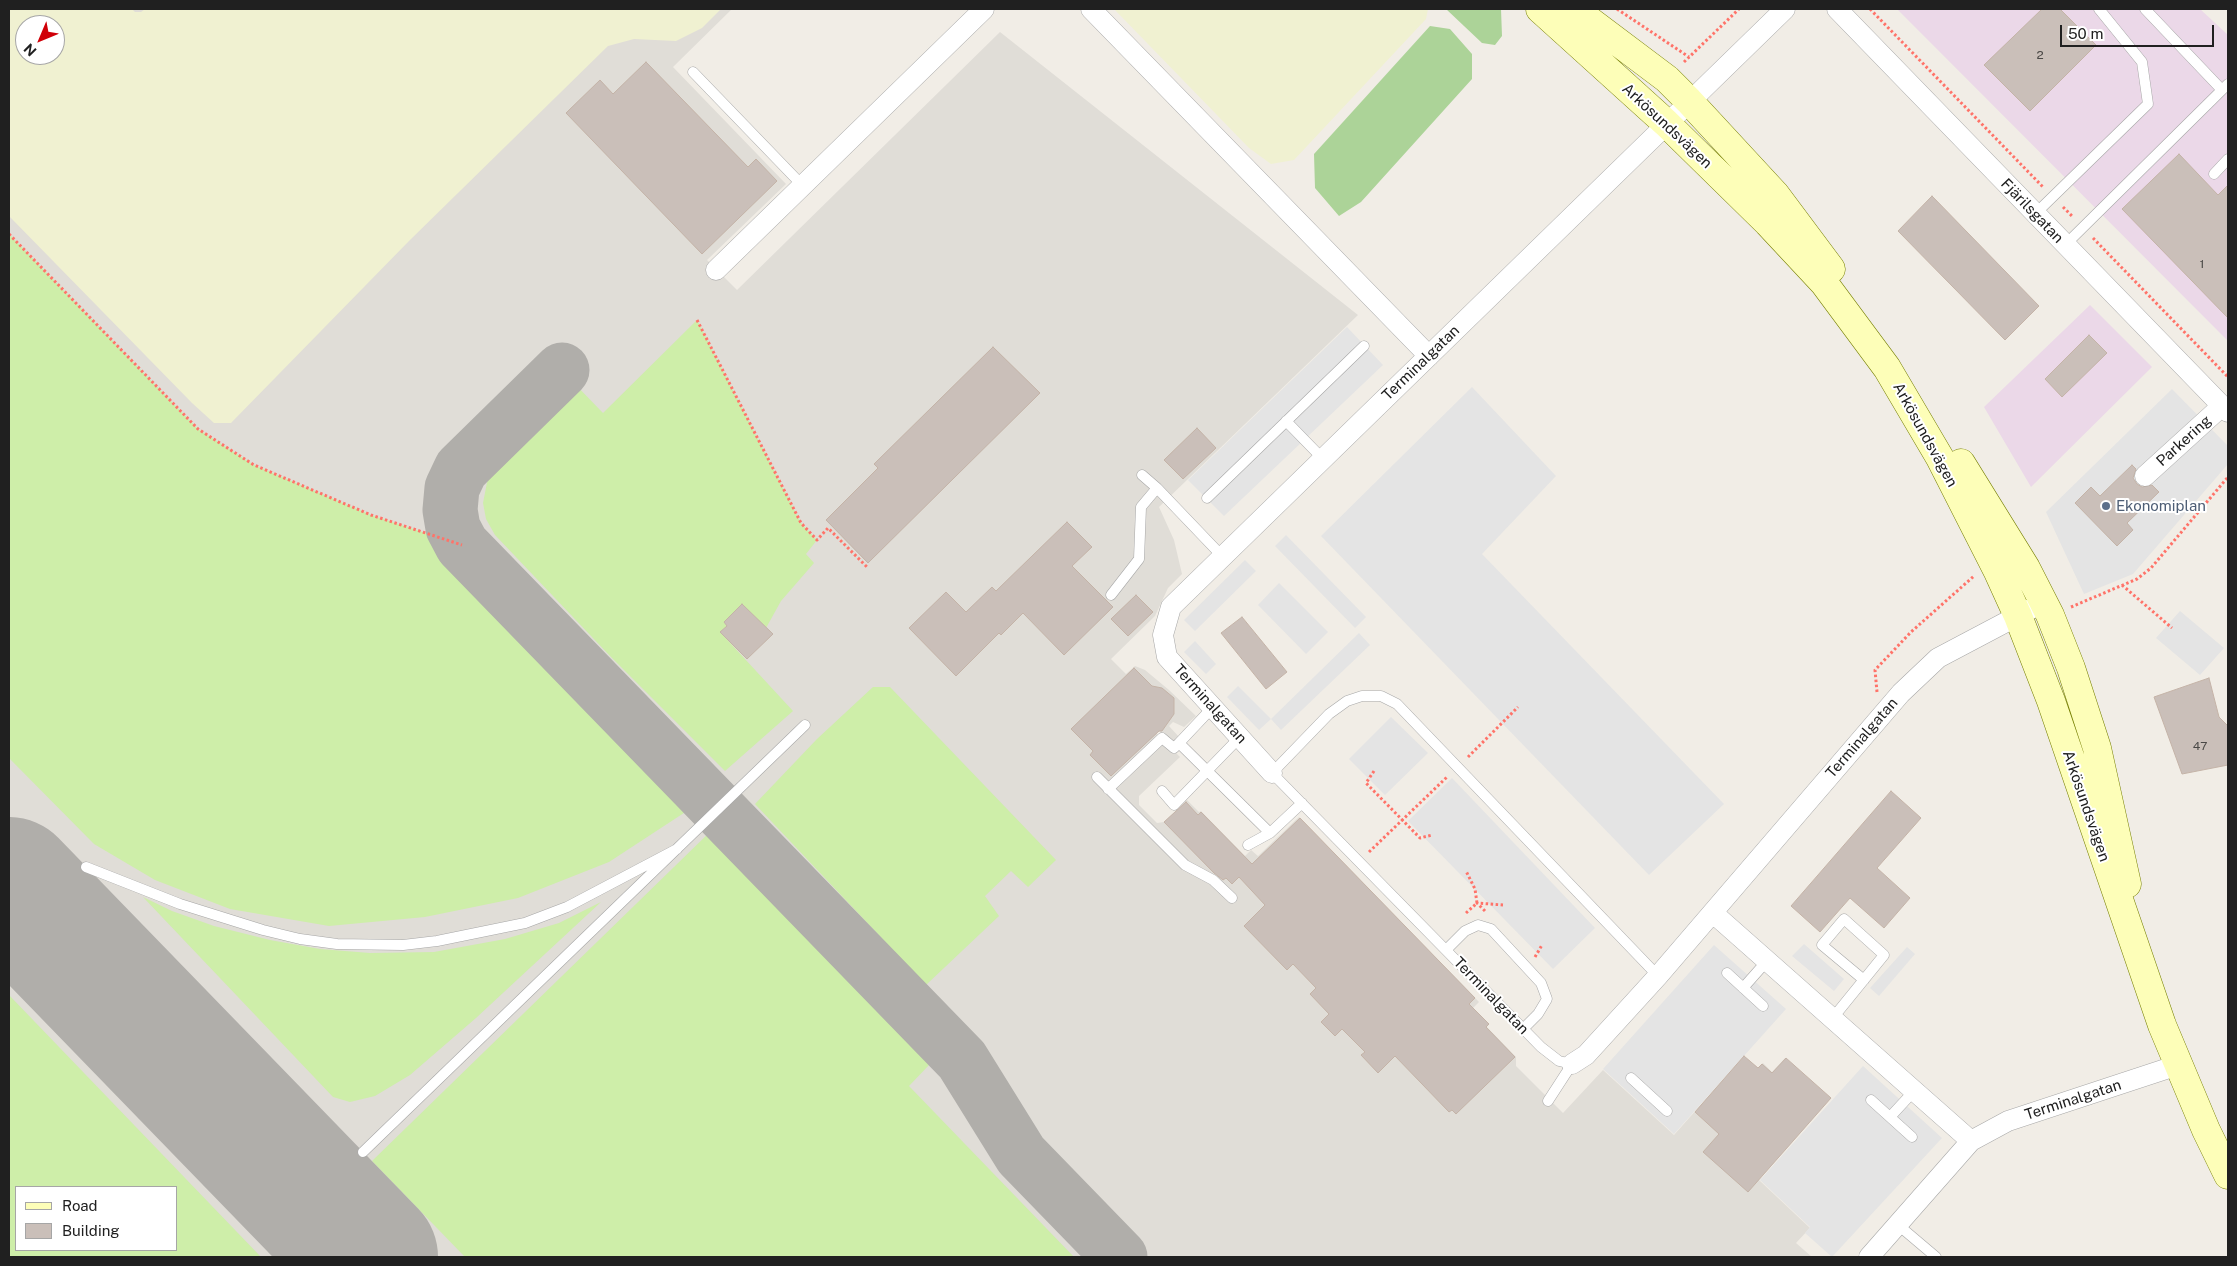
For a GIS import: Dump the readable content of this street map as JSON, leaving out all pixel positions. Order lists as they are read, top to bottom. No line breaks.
{"streets":{"main road":["Arkösundsvägen"],"street":["Fjärilsgatan","Terminalgatan","Parkering"]},"crossings":[["Arkösundsvägen","Terminalgatan"],["Fjärilsgatan","Parkering"]],"places":["Ekonomiplan"],"house_numbers":["2","1","47"],"legend":["Road","Building"],"scale_bar":"50 m","north":"bottom left"}
